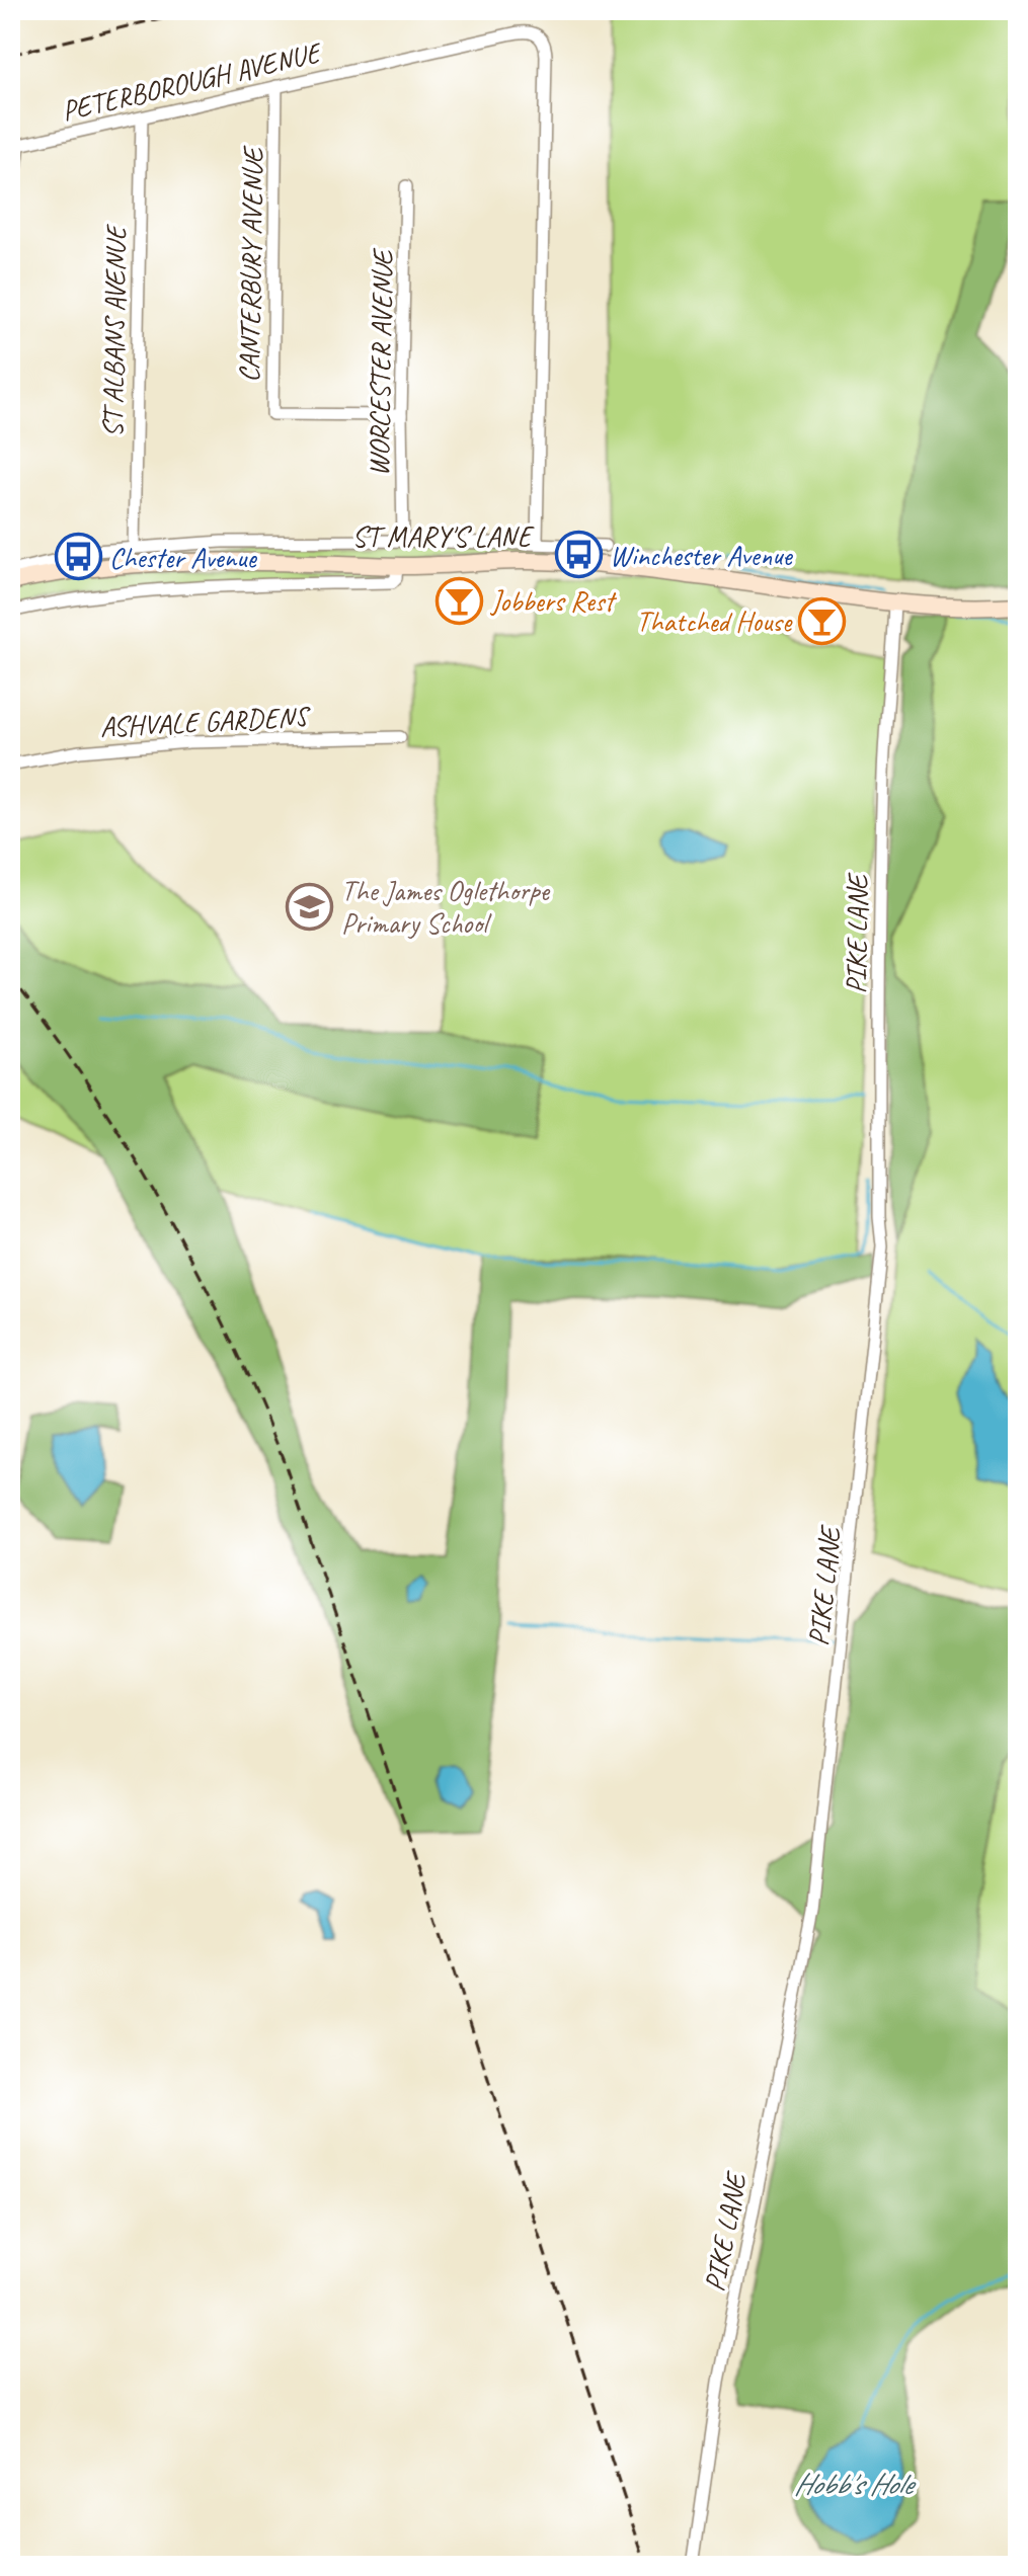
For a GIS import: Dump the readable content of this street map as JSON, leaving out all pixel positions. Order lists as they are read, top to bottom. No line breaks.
{"streets":{"main road":["ST MARY'S LANE"],"street":["PETERBOROUGH AVENUE","CANTERBURY AVENUE","ST ALBANS AVENUE","WORCESTER AVENUE","ASHVALE GARDENS","PIKE LANE"]},"crossings":[["PETERBOROUGH AVENUE","CANTERBURY AVENUE"],["PETERBOROUGH AVENUE","ST ALBANS AVENUE"],["CANTERBURY AVENUE","WORCESTER AVENUE"],["ST MARY'S LANE","PIKE LANE"]],"water":["Hobb's Hole"],"places":{"bus stop":["Winchester Avenue","Chester Avenue"],"bar":["Jobbers Rest","Thatched House"],"school or university":["The James Oglethorpe Primary School"]}}
